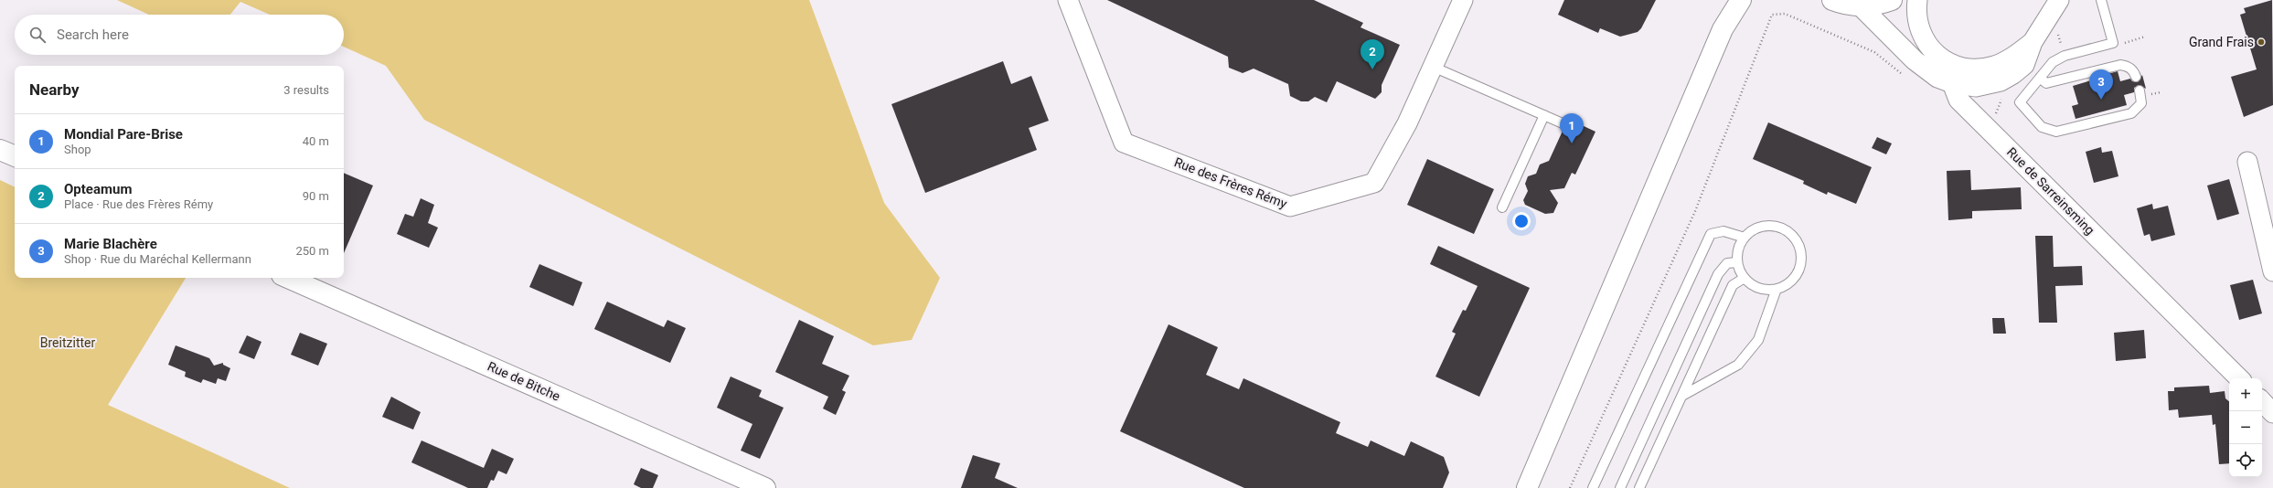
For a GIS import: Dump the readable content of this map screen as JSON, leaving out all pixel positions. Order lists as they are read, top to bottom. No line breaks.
{"streets":{"main road":["Rue de Bitche"],"street":["Rue des Frères Rémy","Rue de Sarreinsming"]},"parks":["Breitzitter"],"places":["Grand Frais"],"page":{"search":"Search here","pins":["2","3","1"],"heading":["Nearby","3 results"],"list":[{"mark":"1","name":"Mondial Pare-Brise","note":"Shop","value":"40 m"},{"mark":"2","name":"Opteamum","note":"Place · Rue des Frères Rémy","value":"90 m"},{"mark":"3","name":"Marie Blachère","note":"Shop · Rue du Maréchal Kellermann","value":"250 m"}],"map_buttons":["+","−"]}}
